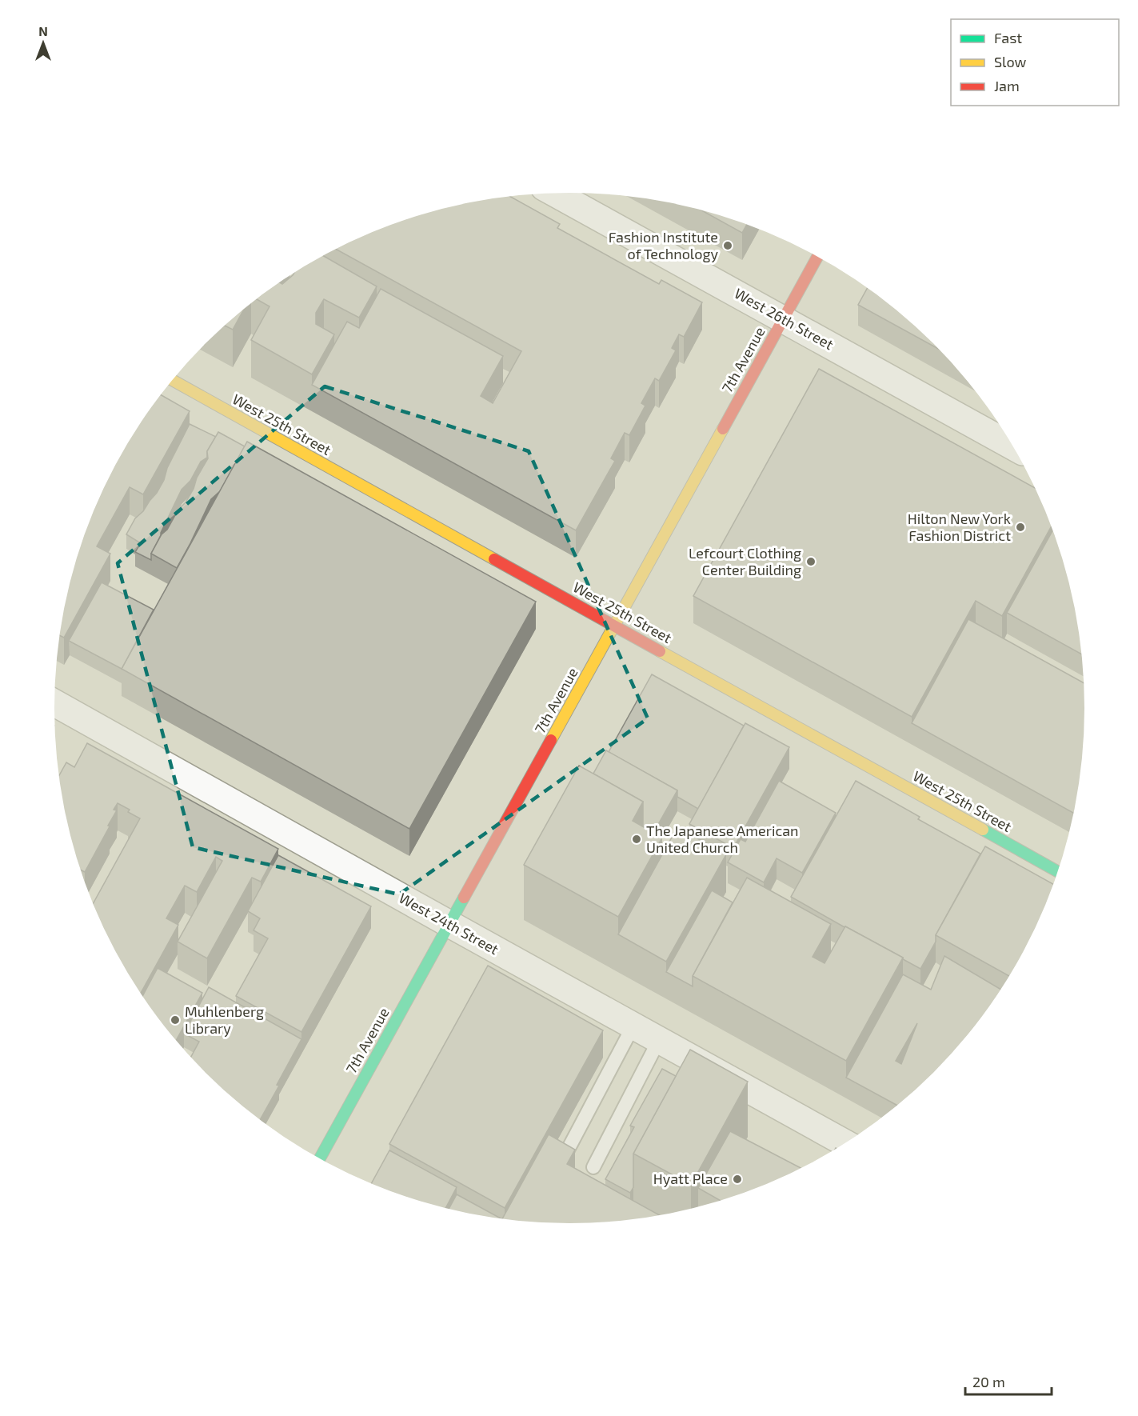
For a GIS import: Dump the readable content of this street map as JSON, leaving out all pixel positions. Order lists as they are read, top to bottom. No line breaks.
{"streets":{"main road":["7th Avenue","West 25th Street"],"street":["West 26th Street","West 24th Street"]},"crossings":[["West 26th Street","7th Avenue"],["7th Avenue","West 25th Street"],["7th Avenue","West 24th Street"]],"places":["Fashion Institute of Technology","Hilton New York Fashion District","Lefcourt Clothing Center Building","The Japanese American United Church","Muhlenberg Library","Hyatt Place"],"legend":["Fast","Slow","Jam"],"scale_bar":"20 m","north":"top"}
